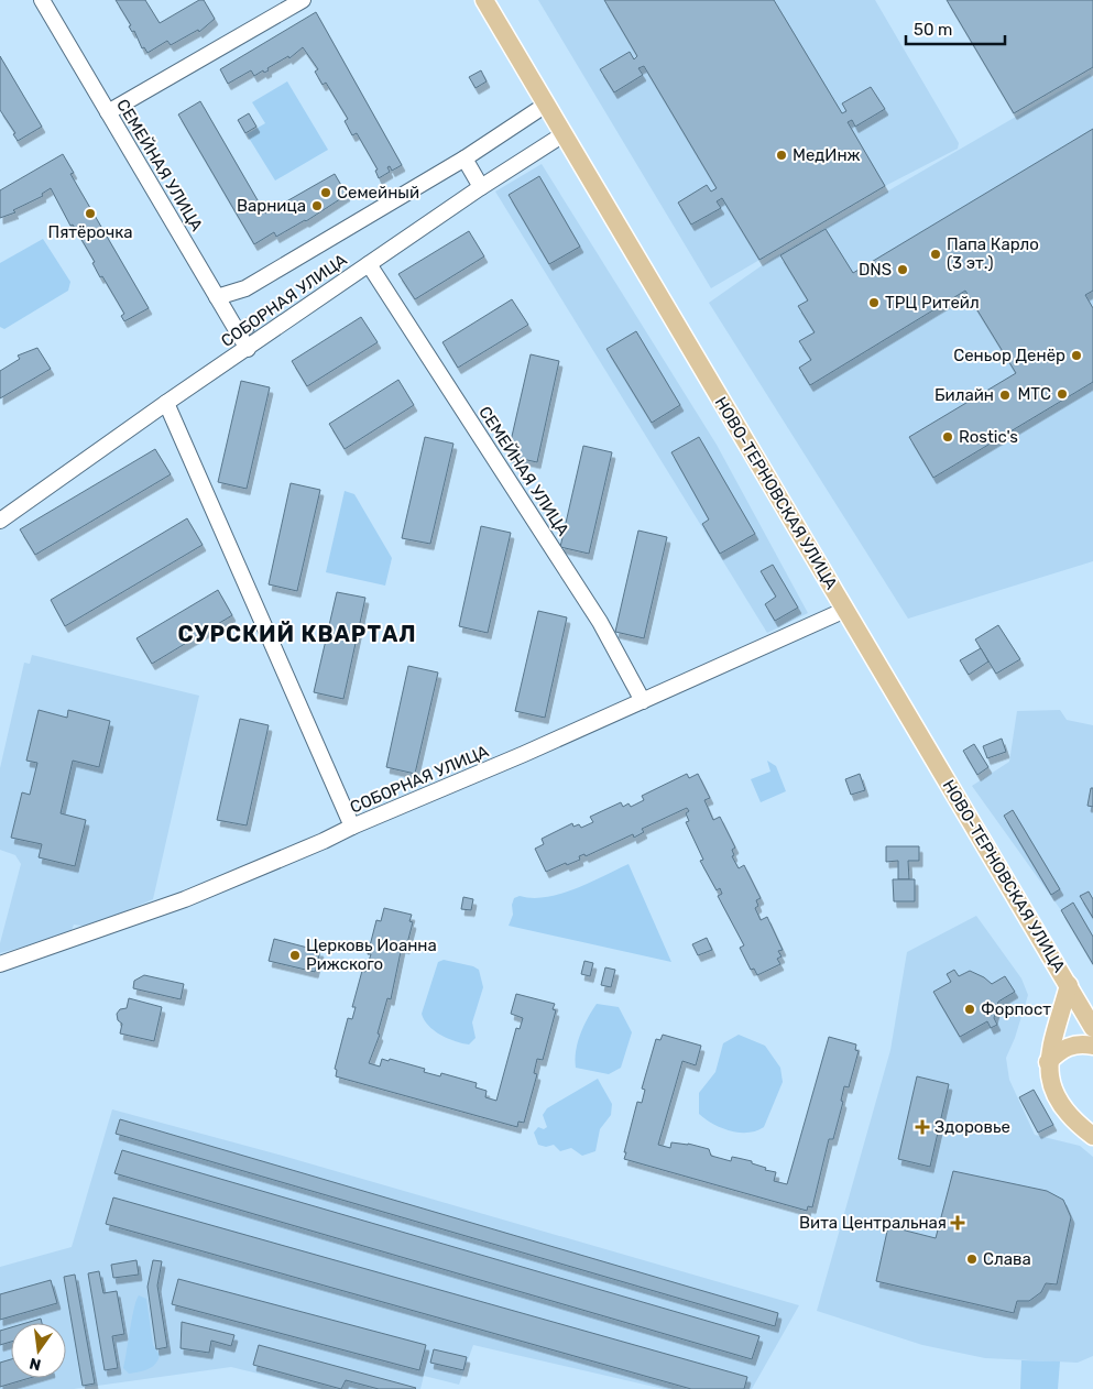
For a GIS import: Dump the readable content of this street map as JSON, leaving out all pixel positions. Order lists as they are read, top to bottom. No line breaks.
{"streets":{"main road":["НОВО-ТЕРНОВСКАЯ УЛИЦА"],"street":["СЕМЕЙНАЯ УЛИЦА","СОБОРНАЯ УЛИЦА"]},"crossings":[["СЕМЕЙНАЯ УЛИЦА","СОБОРНАЯ УЛИЦА"],["СОБОРНАЯ УЛИЦА","НОВО-ТЕРНОВСКАЯ УЛИЦА"]],"districts":["СУРСКИЙ КВАРТАЛ"],"places":{"other":["МедИнж","Семейный","Варница","Пятёрочка","Папа Карло (3 эт.)","DNS","ТРЦ Ритейл","Сеньор Денёр","МТС","Билайн","Rostic's","Церковь Иоанна Рижского","Форпост","Слава"],"health":["Здоровье","Вита Центральная"]},"scale_bar":"50 m","north":"bottom"}
